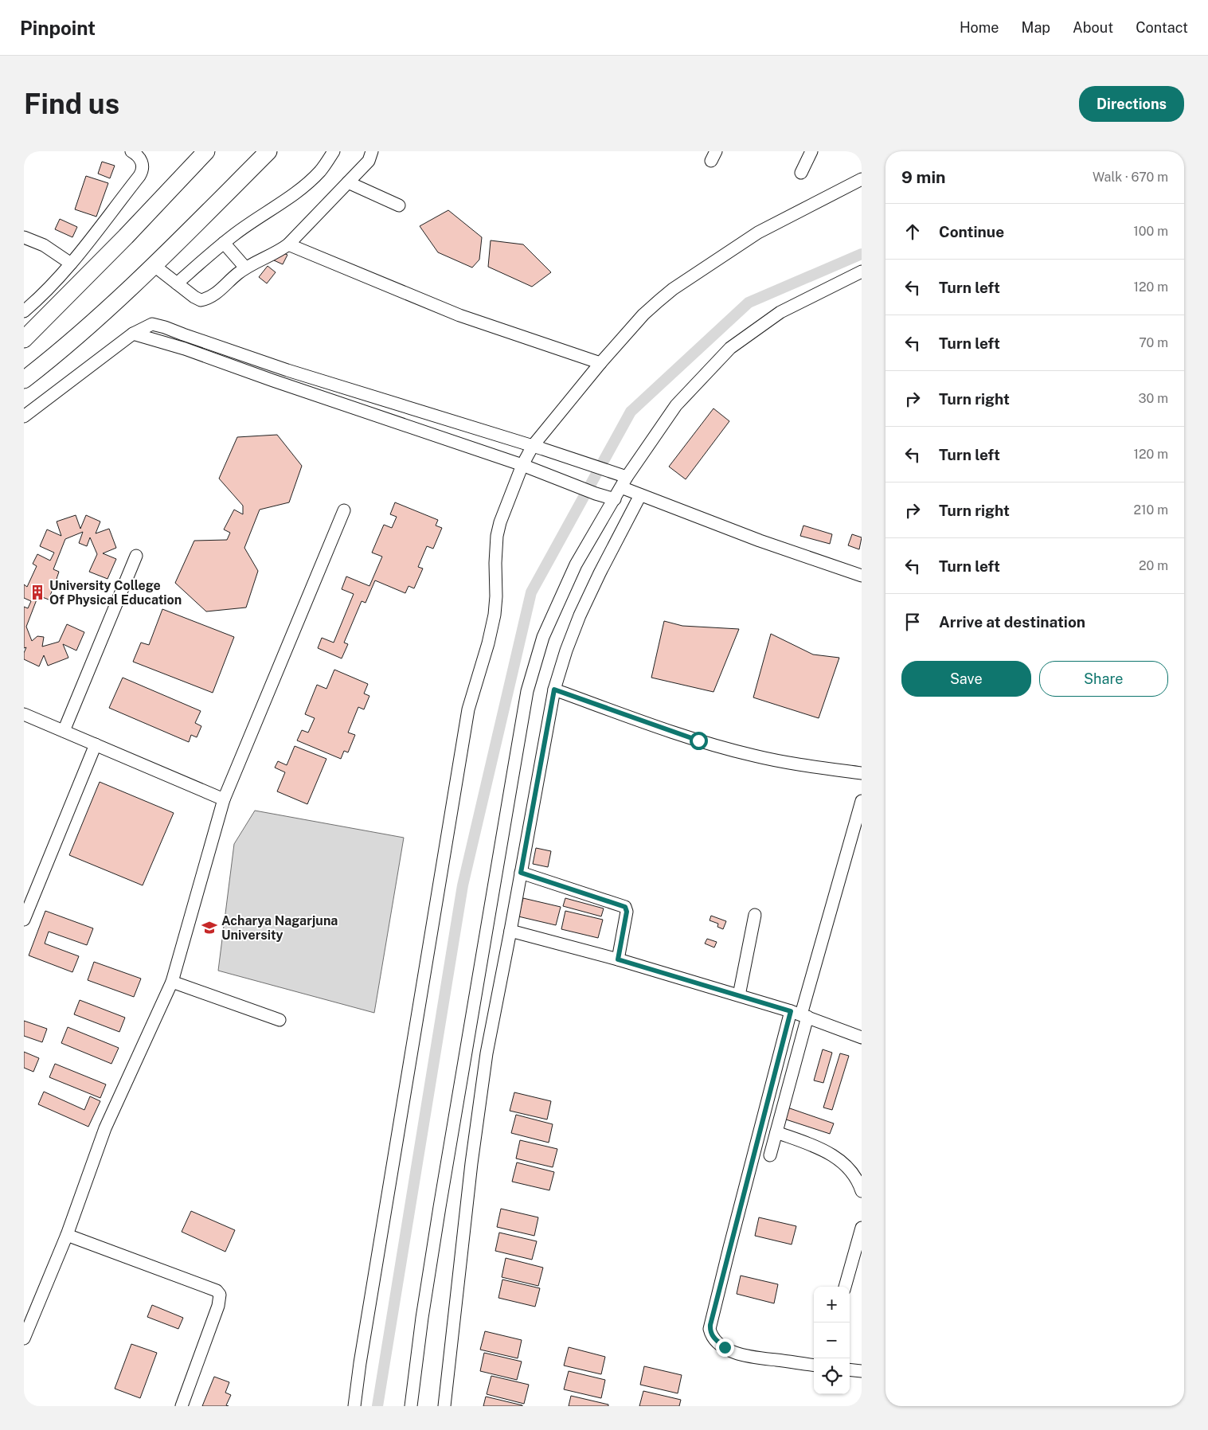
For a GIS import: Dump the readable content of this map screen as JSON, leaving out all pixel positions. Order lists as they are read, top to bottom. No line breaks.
{"places":{"building":["University College Of Physical Education"],"school or university":["Acharya Nagarjuna University"]},"page":{"header":"Pinpoint","nav":["Home","Map","About","Contact"],"buttons":["Directions",["Save","Share"]],"title":"Find us","heading":["9 min","Walk · 670 m"],"list":[["Continue","100 m"],["Turn left","120 m"],["Turn left","70 m"],["Turn right","30 m"],["Turn left","120 m"],["Turn right","210 m"],["Turn left","20 m"],"Arrive at destination"],"map_buttons":["+","−"]}}
